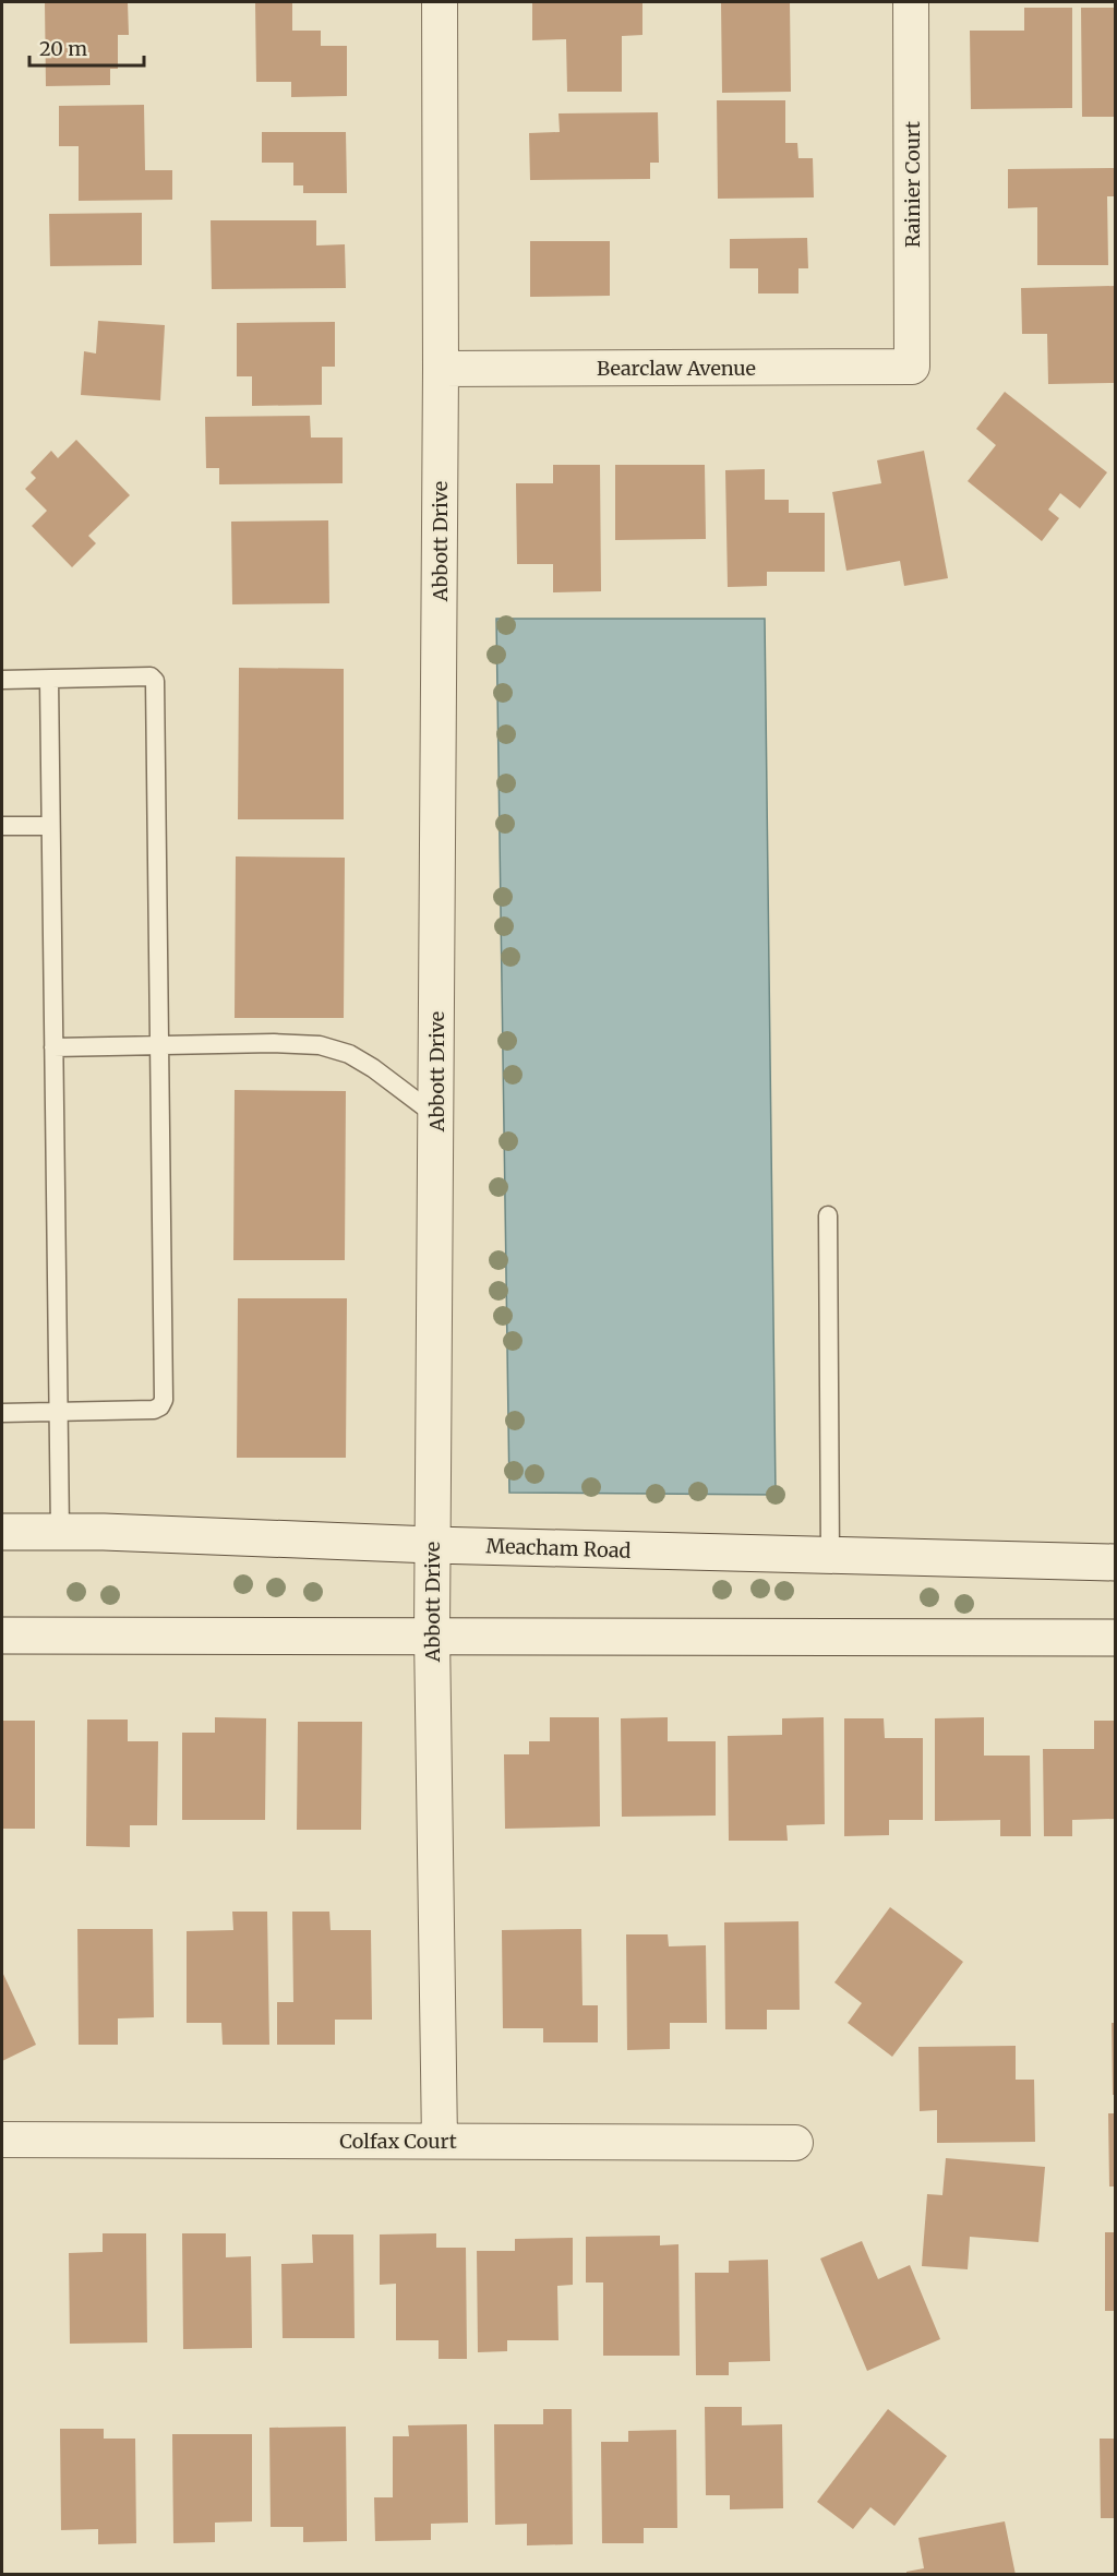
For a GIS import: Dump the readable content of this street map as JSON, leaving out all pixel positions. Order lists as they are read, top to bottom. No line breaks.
{"streets":{"street":["Rainier Court","Bearclaw Avenue","Abbott Drive","Meacham Road","Colfax Court"]},"crossings":[["Rainier Court","Bearclaw Avenue"],["Bearclaw Avenue","Abbott Drive"],["Abbott Drive","Meacham Road"],["Abbott Drive","Colfax Court"]],"scale_bar":"20 m"}
